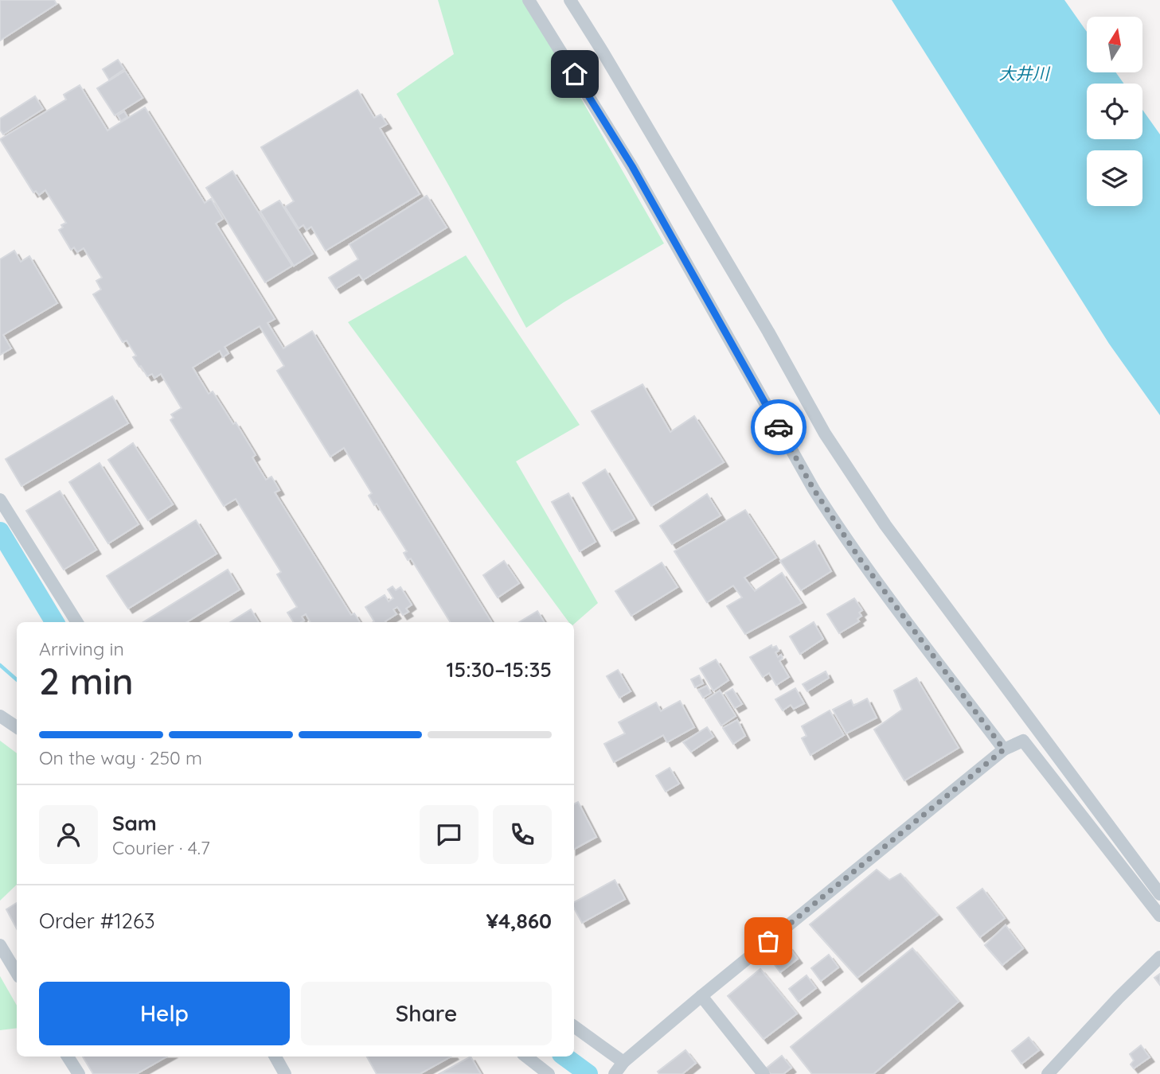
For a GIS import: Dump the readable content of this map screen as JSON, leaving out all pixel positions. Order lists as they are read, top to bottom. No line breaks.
{"water":["大井川"],"north":"top","page":{"heading":["2 min","Arriving in","15:30–15:35"],"panel":["Sam","Courier · 4.7","Order #1263","¥4,860"],"bar":"On the way · 250 m","buttons":["Help","Share"]}}
